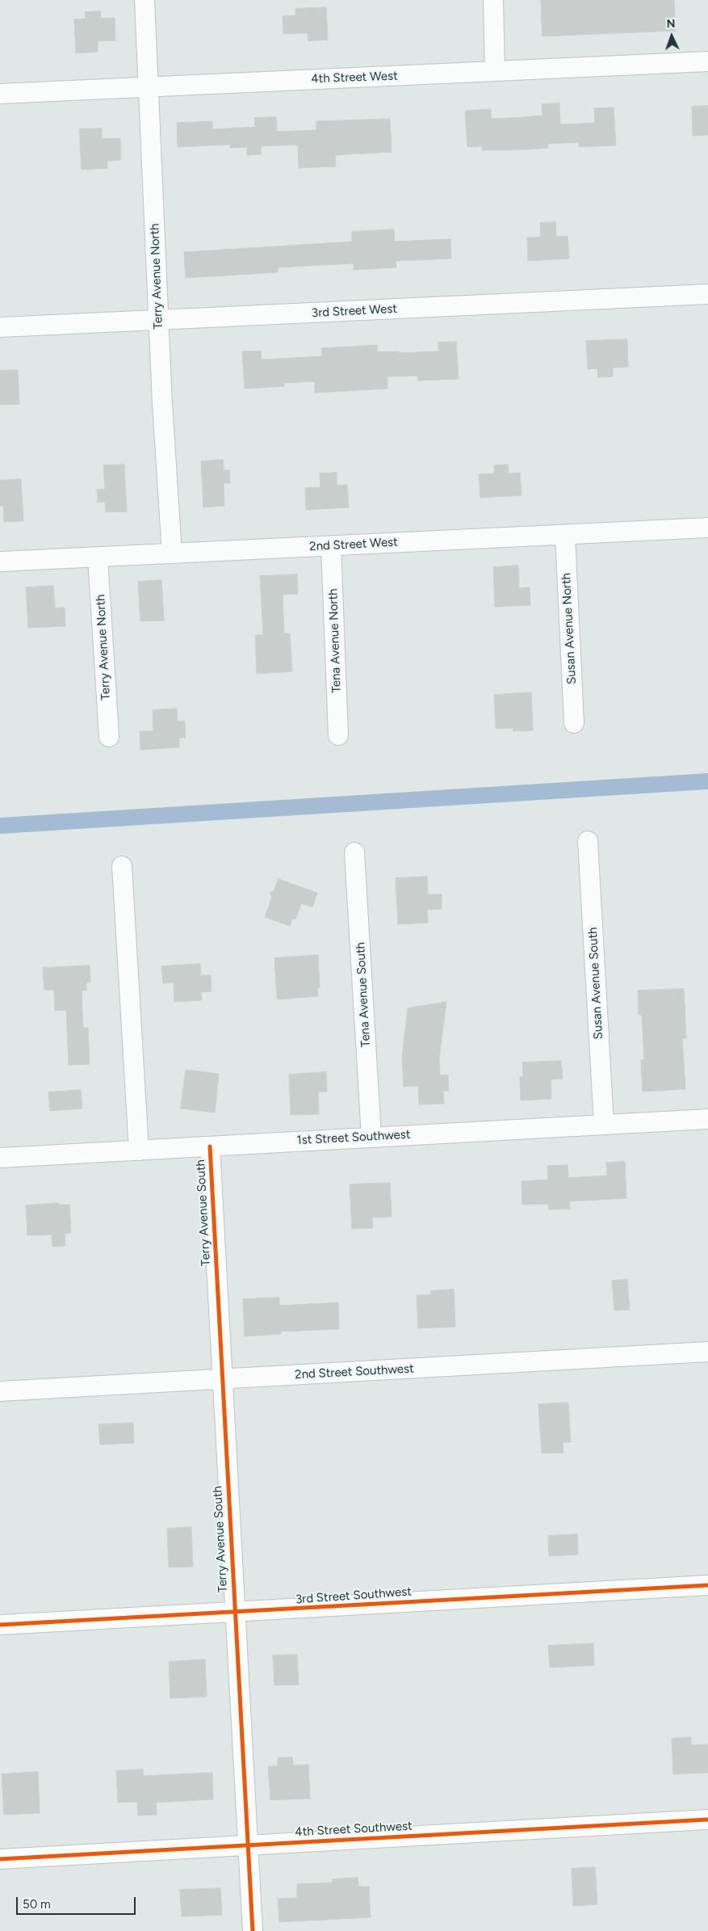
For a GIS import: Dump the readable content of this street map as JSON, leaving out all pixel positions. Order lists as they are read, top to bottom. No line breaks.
{"streets":{"street":["4th Street West","Terry Avenue North","3rd Street West","2nd Street West","Susan Avenue North","Tena Avenue North","Susan Avenue South","Tena Avenue South","1st Street Southwest","Terry Avenue South","2nd Street Southwest","3rd Street Southwest","4th Street Southwest"]},"crossings":[["4th Street West","Terry Avenue North"],["Terry Avenue North","3rd Street West"],["Terry Avenue North","2nd Street West"],["2nd Street West","Susan Avenue North"],["2nd Street West","Tena Avenue North"],["Susan Avenue South","1st Street Southwest"],["Tena Avenue South","1st Street Southwest"],["1st Street Southwest","Terry Avenue South"],["Terry Avenue South","2nd Street Southwest"],["Terry Avenue South","3rd Street Southwest"],["Terry Avenue South","4th Street Southwest"]],"scale_bar":"50 m","north":"top"}
